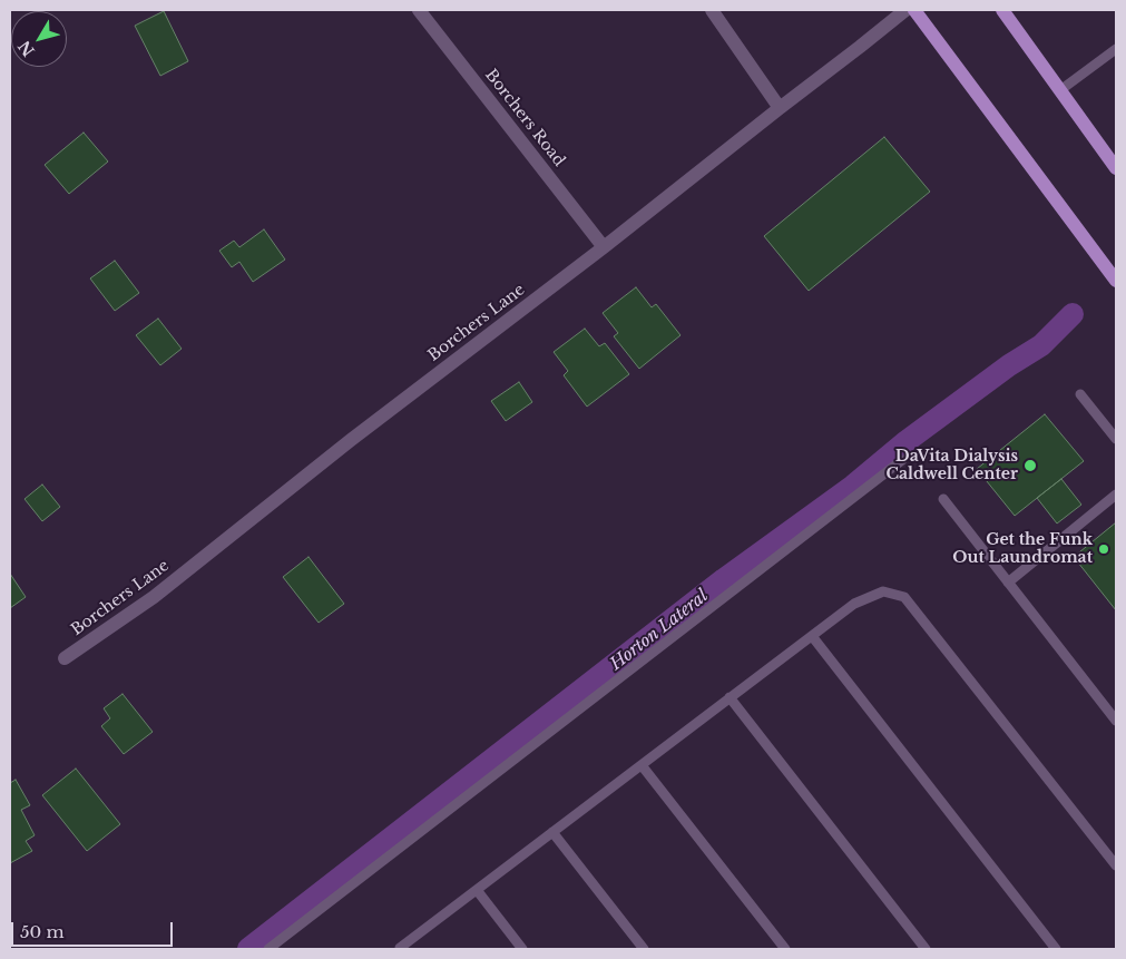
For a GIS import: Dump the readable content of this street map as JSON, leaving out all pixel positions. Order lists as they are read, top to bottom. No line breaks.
{"streets":{"street":["Borchers Road","Borchers Lane"]},"crossings":[["Borchers Road","Borchers Lane"]],"water":["Horton Lateral"],"places":["DaVita Dialysis Caldwell Center","Get the Funk Out Laundromat"],"scale_bar":"50 m","north":"bottom left"}
